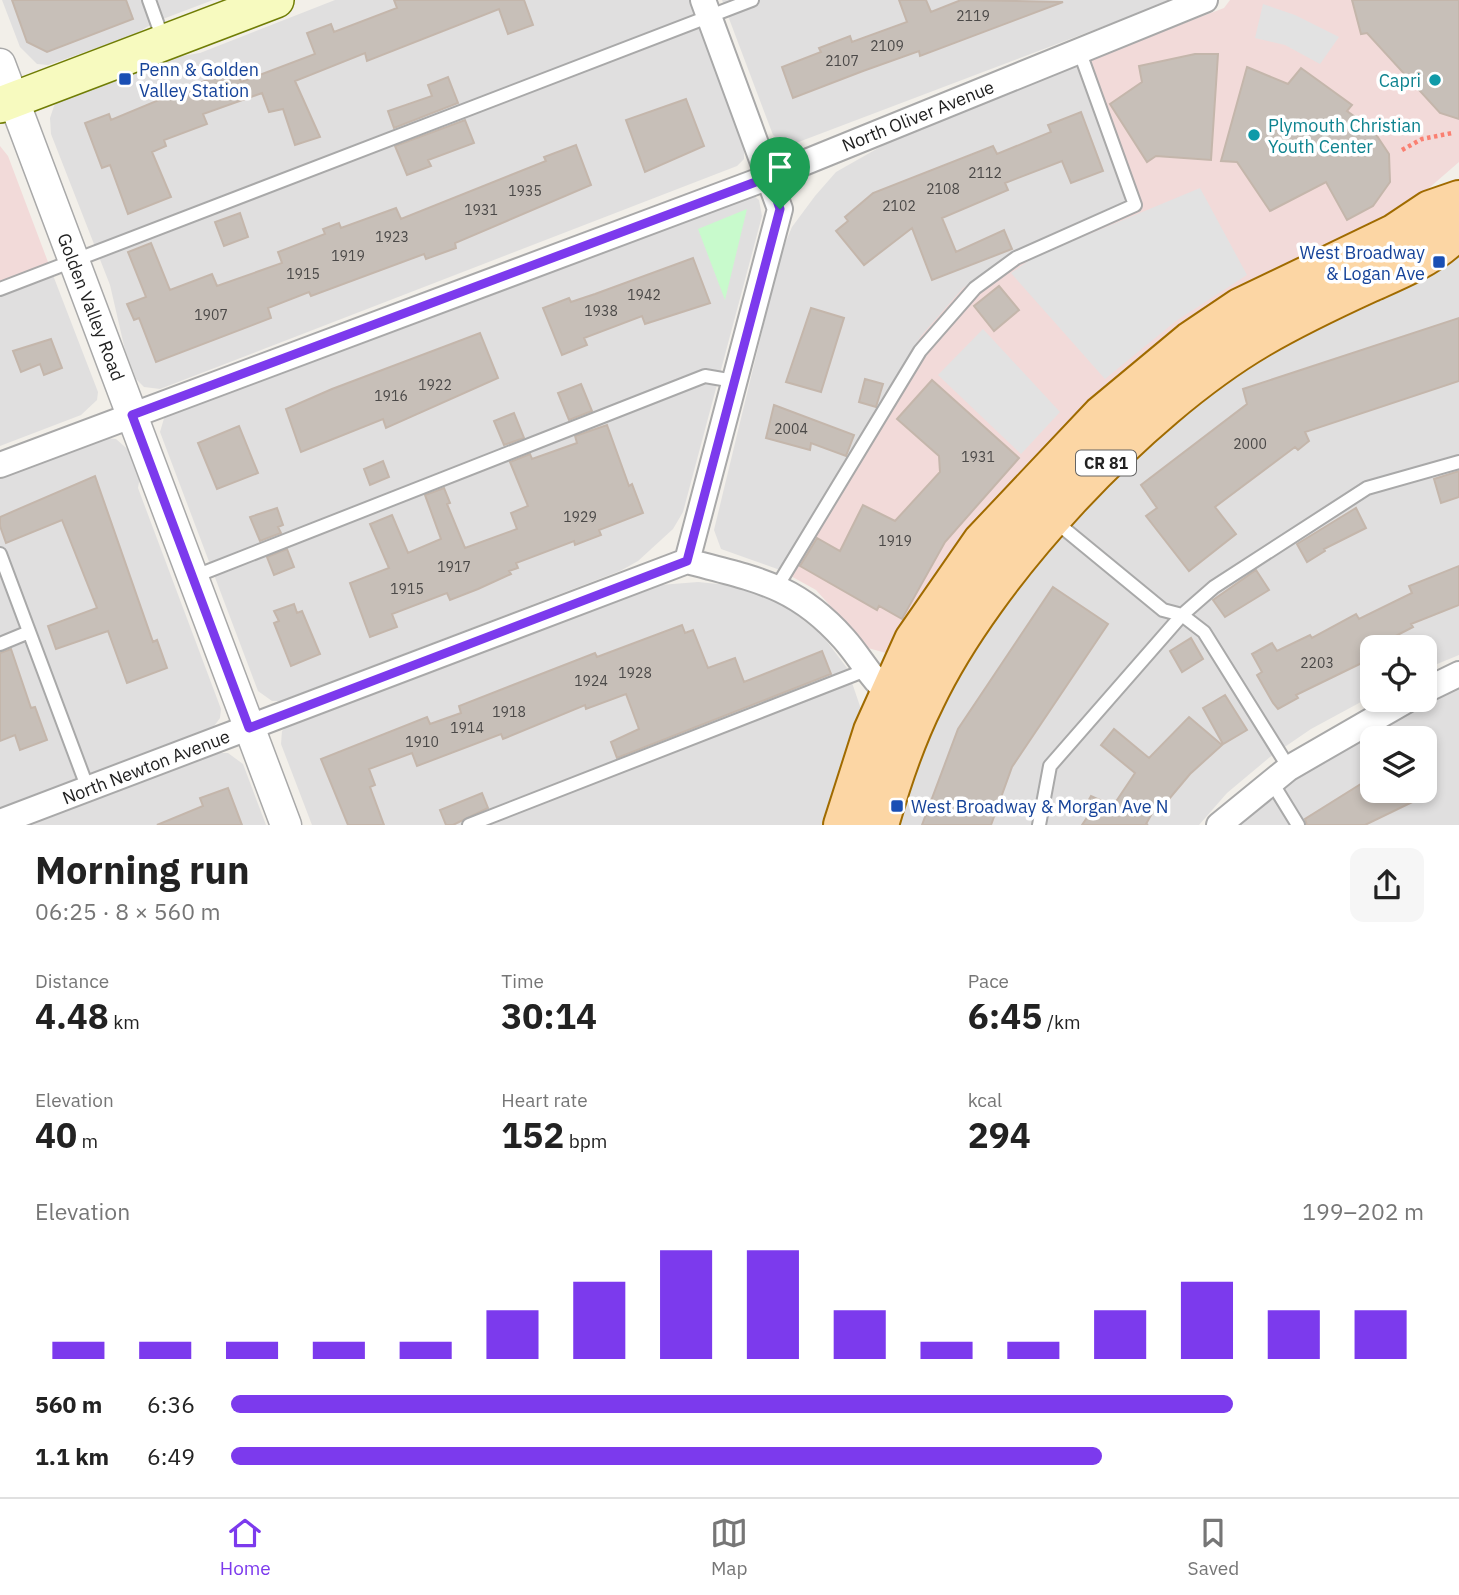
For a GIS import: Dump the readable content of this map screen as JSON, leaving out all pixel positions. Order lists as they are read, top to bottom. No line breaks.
{"streets":{"main road":["CR 81"],"street":["North Oliver Avenue","Golden Valley Road","North Newton Avenue"]},"crossings":[["North Oliver Avenue","Golden Valley Road"],["Golden Valley Road","North Newton Avenue"]],"places":{"transit":["Penn & Golden Valley Station","West Broadway & Logan Ave","West Broadway & Morgan Ave N"],"other":["Capri","Plymouth Christian Youth Center"]},"house_numbers":["2119","2109","2107","2112","2108","1935","2102","1931","1923","1919","1915","1942","1938","1907","1922","1916","2004","2000","1931","1929","1919","1917","1915","2203","1928","1924","1918","1914","1910"],"page":{"heading":["Morning run","06:25 · 8 × 560 m"],"stats":[["Distance","4.48 km"],["Time","30:14"],["Pace","6:45 /km"],["Elevation","40 m"],["Heart rate","152 bpm"],["kcal","294"]],"chart":["Elevation","199–202 m"],"list":[{"name":"560 m","note":"6:36"},{"name":"1.1 km","note":"6:49"}],"tabs":["Home","Map","Saved"]}}
